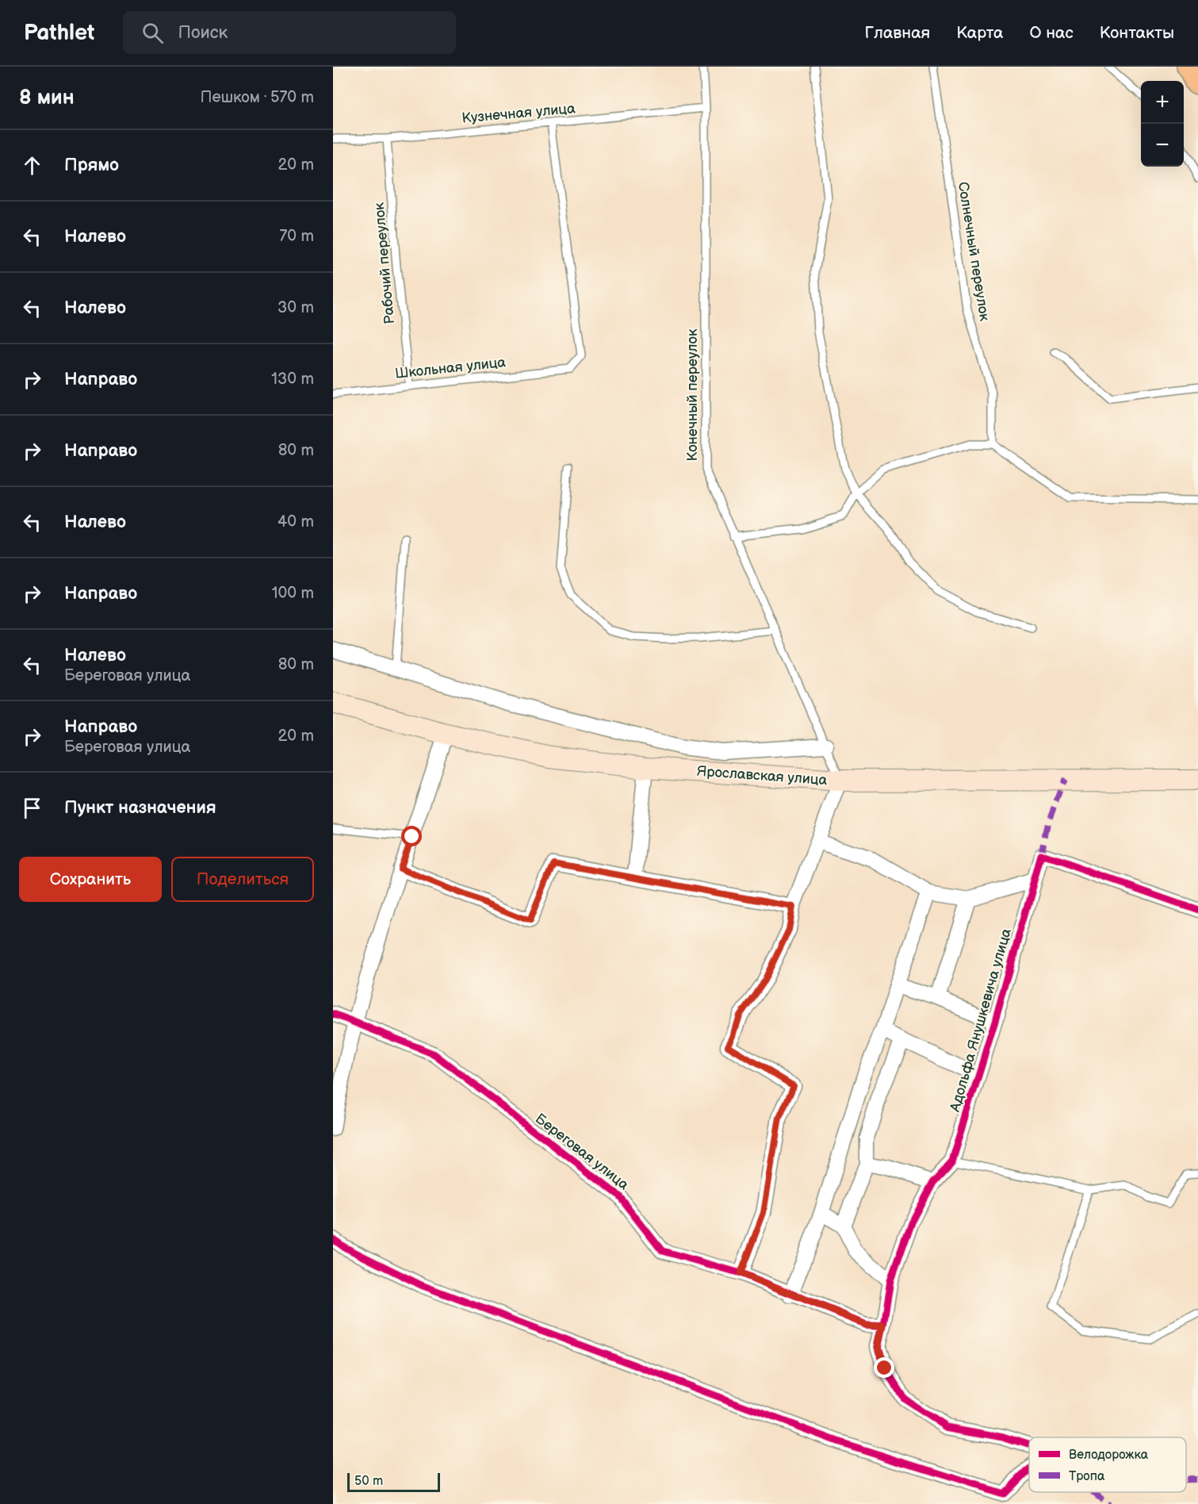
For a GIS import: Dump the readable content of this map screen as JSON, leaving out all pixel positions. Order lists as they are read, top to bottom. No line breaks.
{"streets":{"main road":["Ярославская улица"],"street":["Адольфа Янушкевича улица","Береговая улица"],"lane":["Кузнечная улица","Солнечный переулок","Рабочий переулок","Школьная улица","Конечный переулок"]},"crossings":[["Кузнечная улица","Рабочий переулок"],["Кузнечная улица","Школьная улица"],["Кузнечная улица","Конечный переулок"],["Рабочий переулок","Школьная улица"],["Конечный переулок","Ярославская улица"],["Адольфа Янушкевича улица","Береговая улица"]],"legend":["Велодорожка","Тропа"],"scale_bar":"50 m","page":{"header":"Pathlet","search":"Поиск","nav":["Главная","Карта","О нас","Контакты"],"heading":["8 мин","Пешком · 570 m"],"map_buttons":["+","−"],"list":[["Прямо","20 m"],["Налево","70 m"],["Налево","30 m"],["Направо","130 m"],["Направо","80 m"],["Налево","40 m"],["Направо","100 m"],["Налево","Береговая улица","80 m"],["Направо","Береговая улица","20 m"],"Пункт назначения"],"buttons":["Сохранить","Поделиться"],"scale":"50 m"}}
